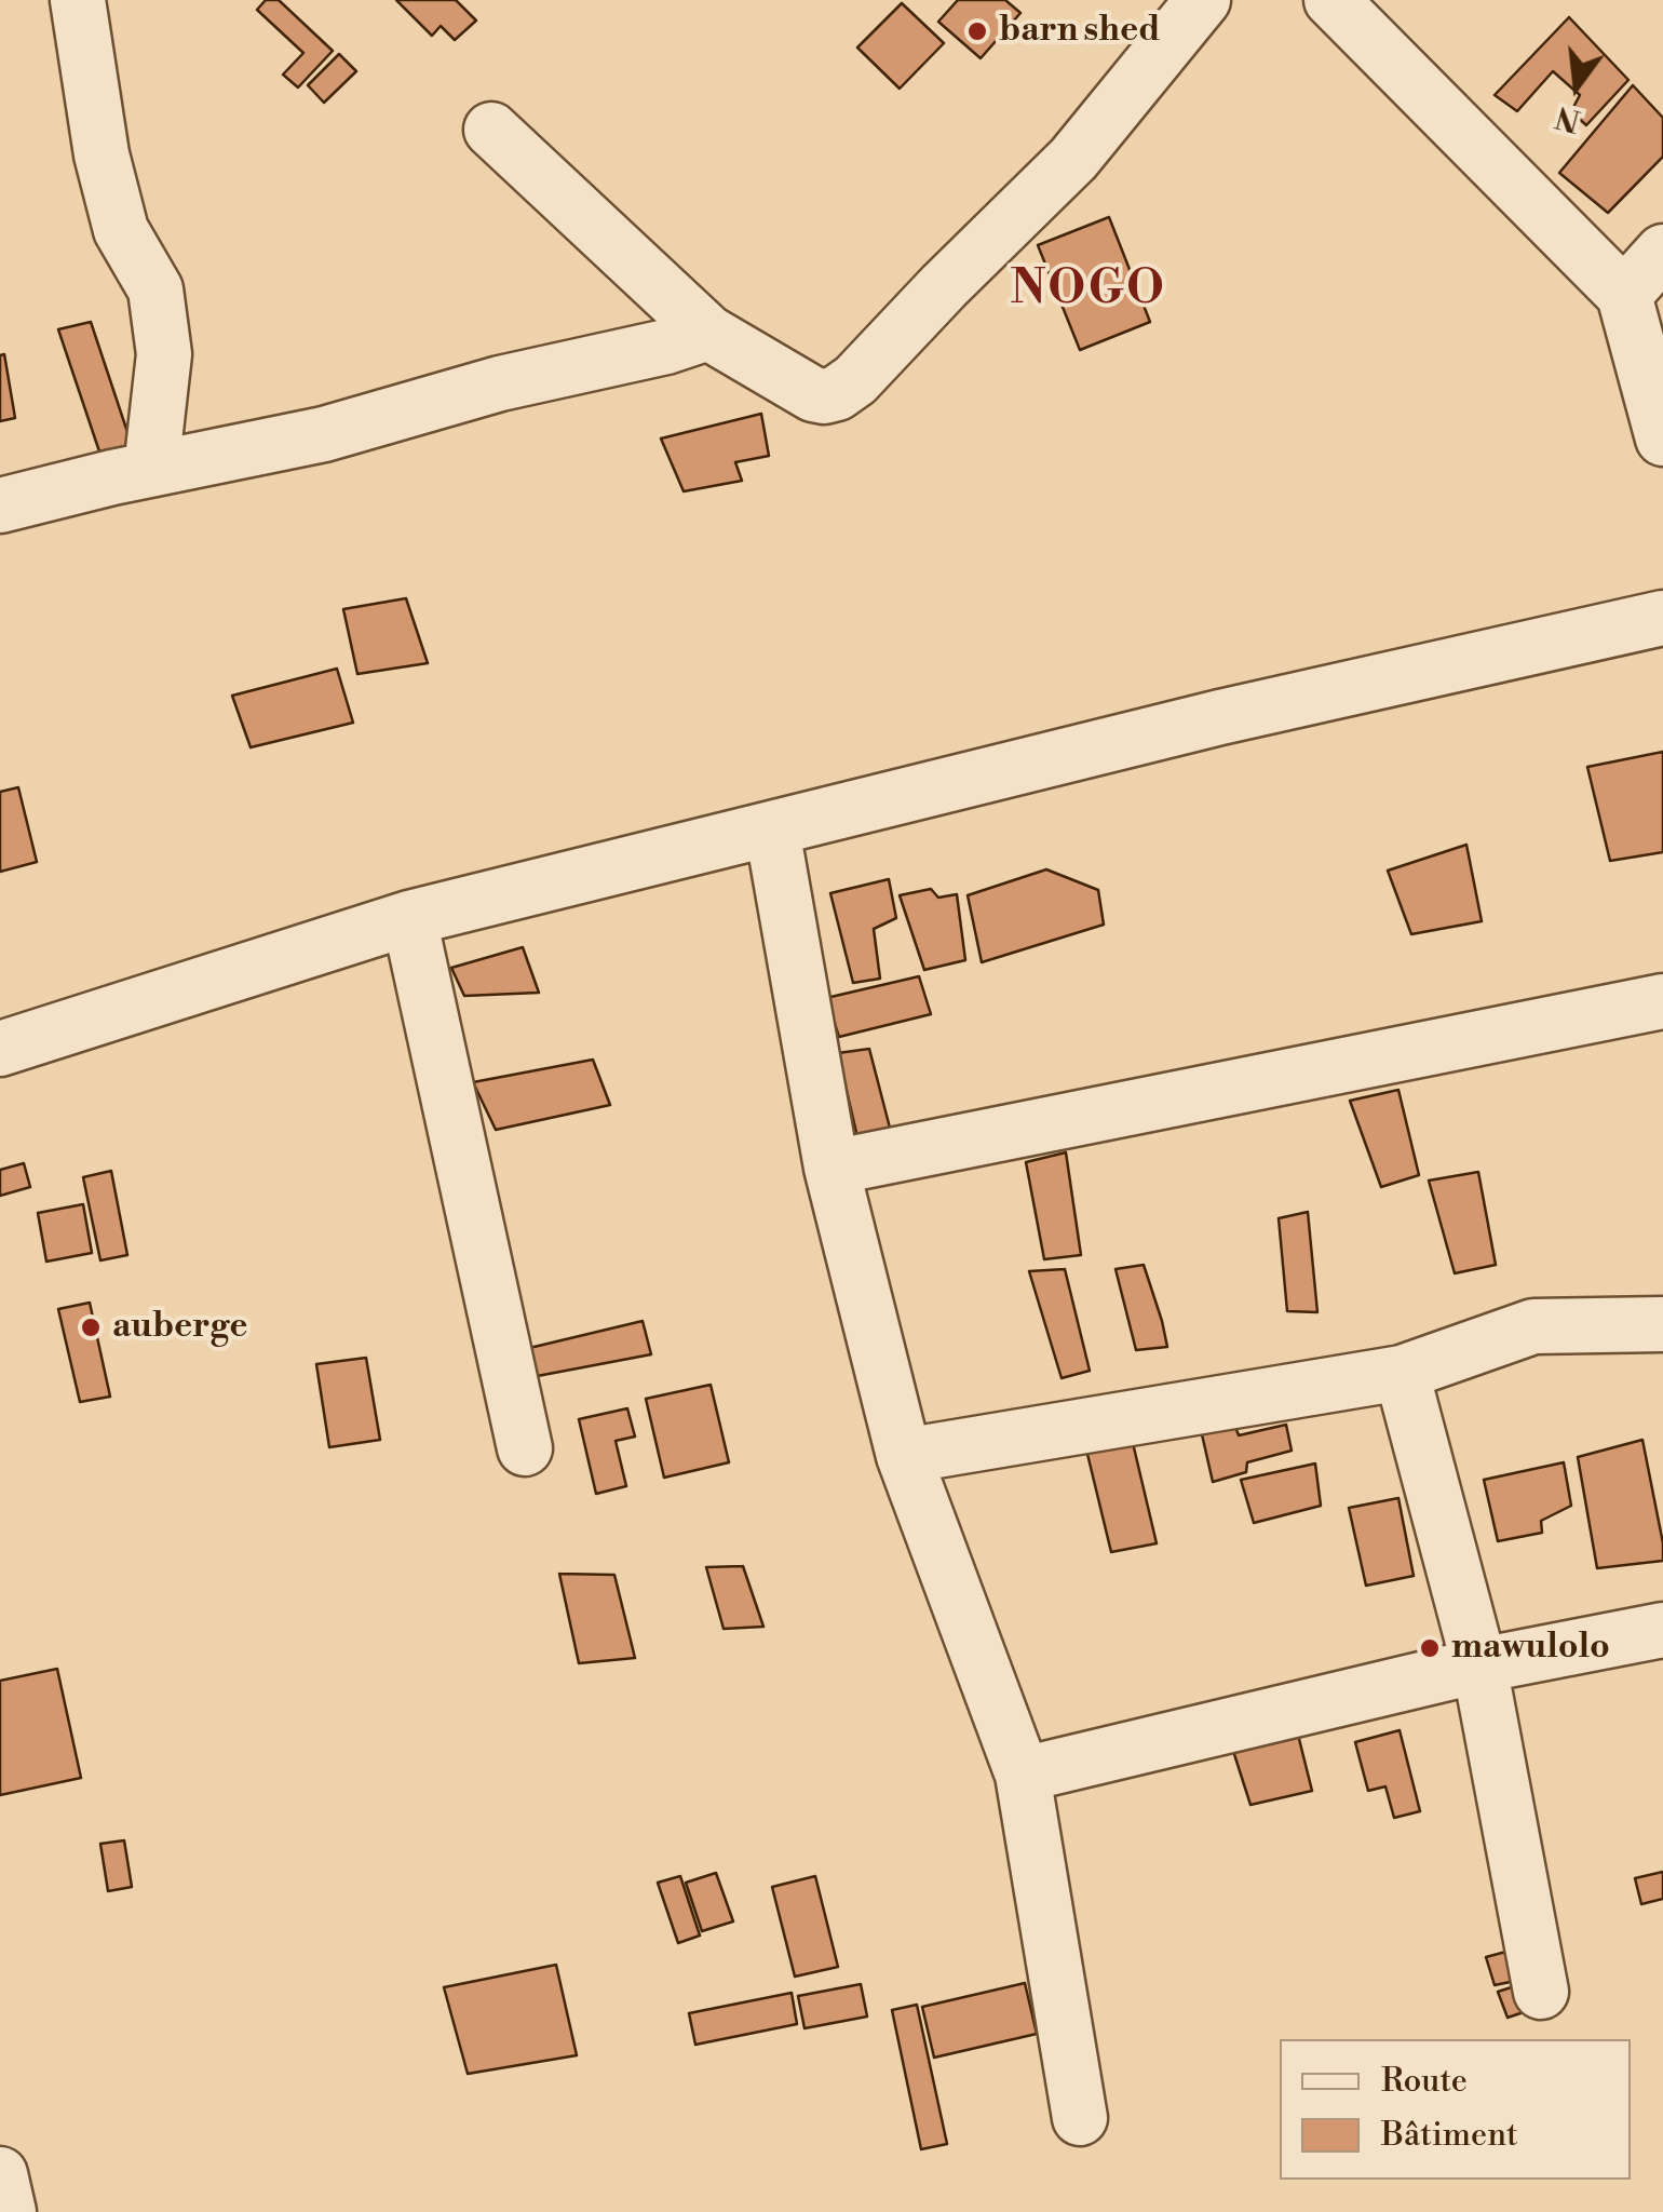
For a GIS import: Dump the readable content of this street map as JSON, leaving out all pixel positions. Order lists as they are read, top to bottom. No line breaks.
{"districts":["NOGO"],"places":["barn shed","auberge","mawulolo"],"legend":["Route","Bâtiment"],"north":"bottom"}
